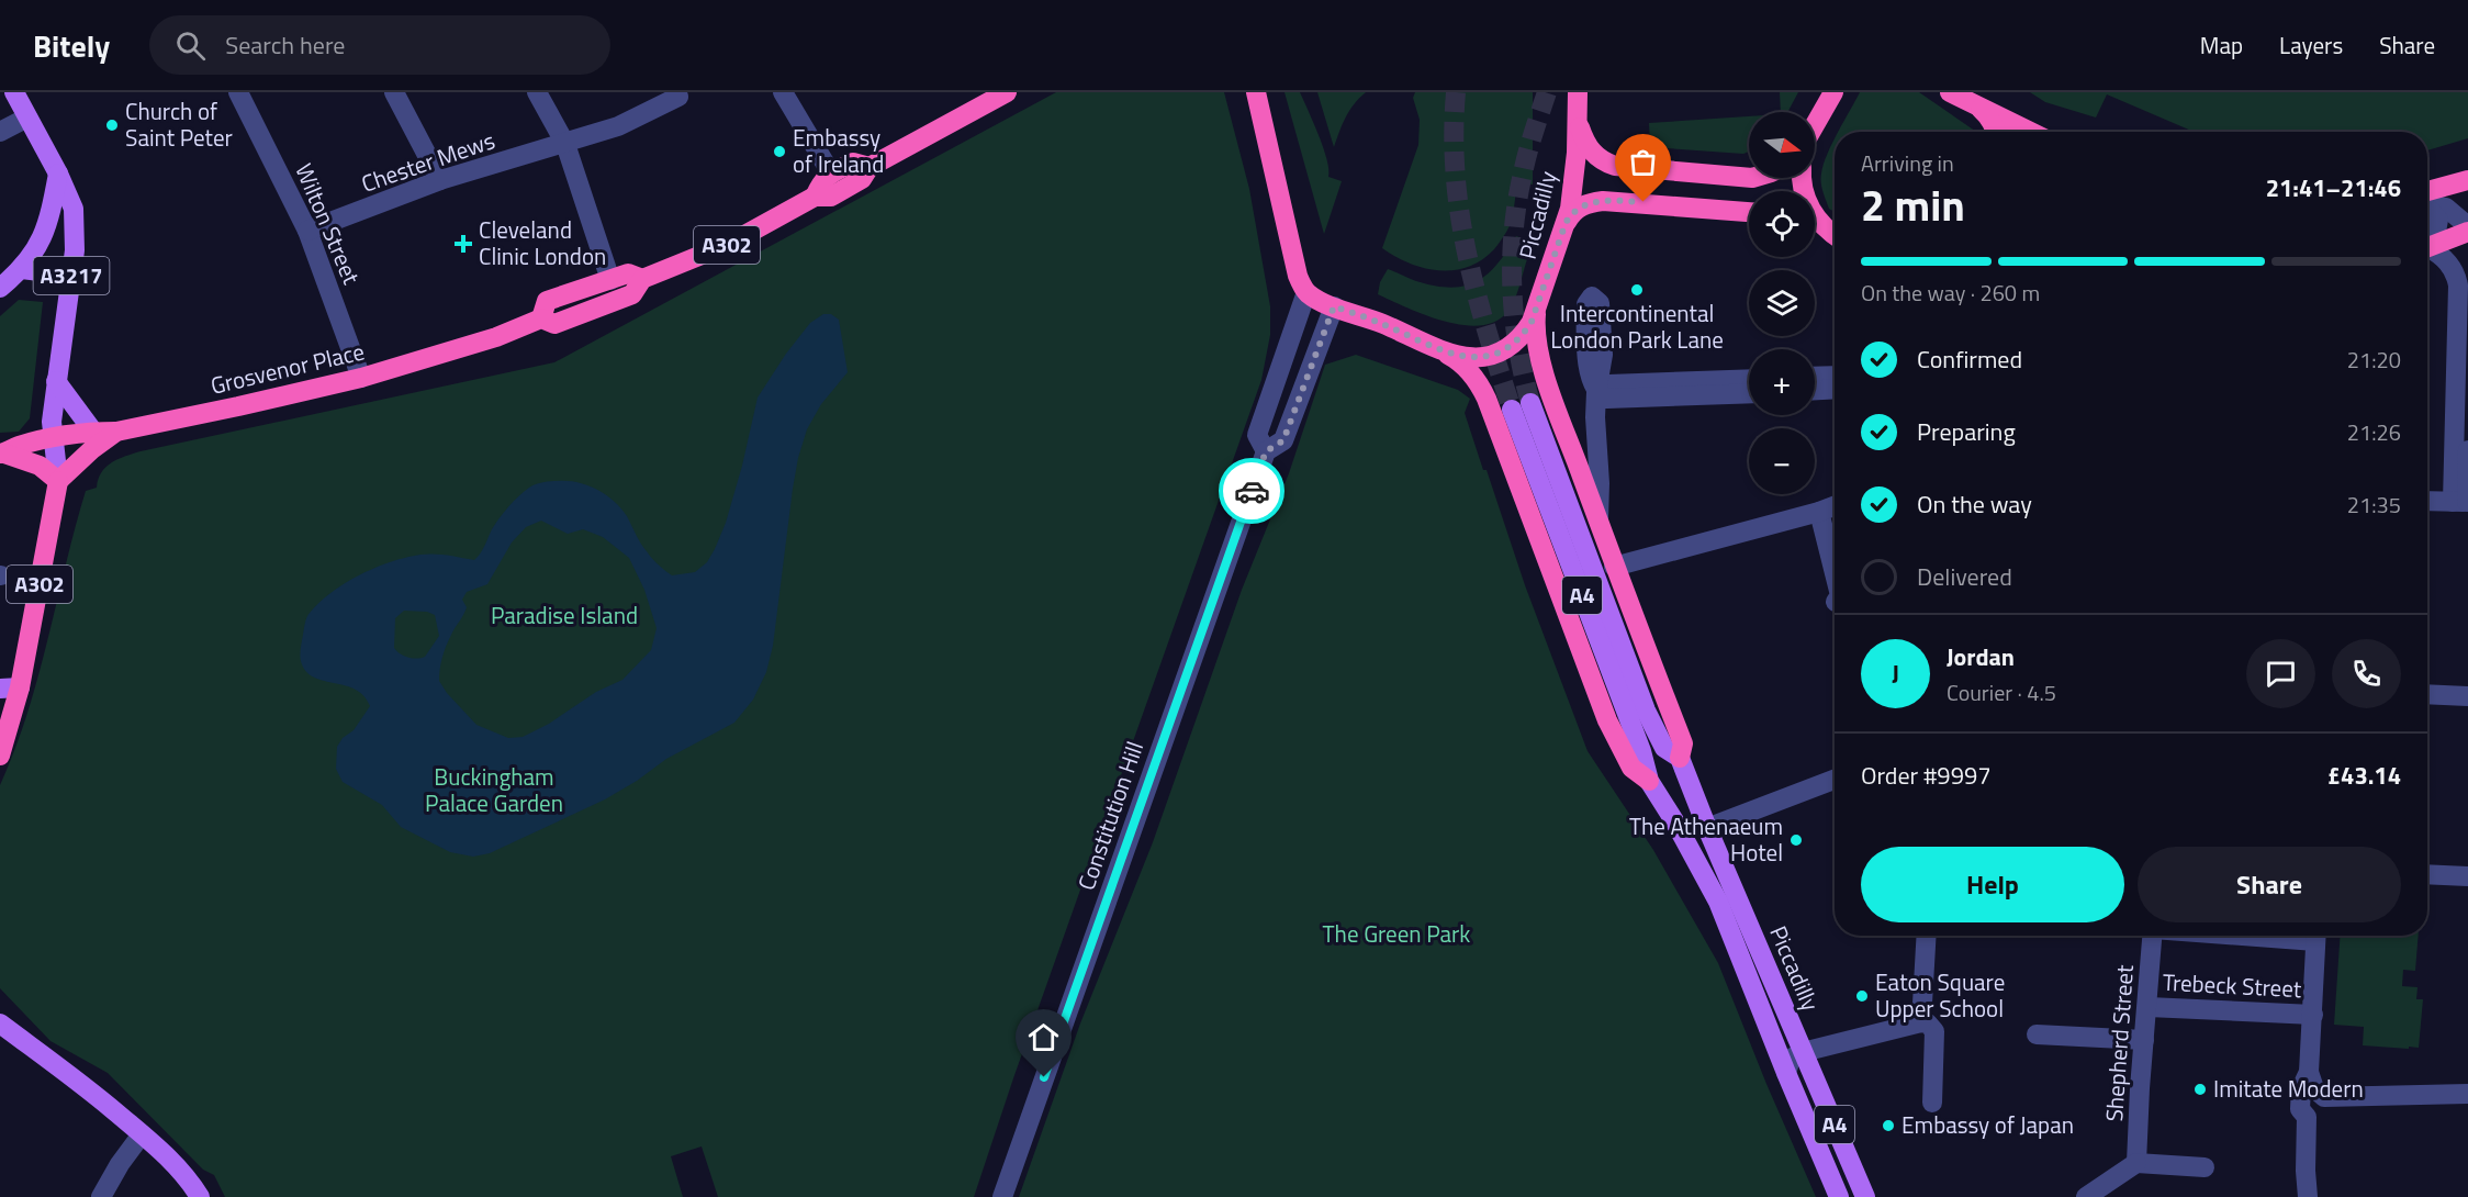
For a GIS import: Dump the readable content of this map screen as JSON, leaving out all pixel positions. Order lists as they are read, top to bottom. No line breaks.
{"streets":{"highway":["Piccadilly","A302","Grosvenor Place","A4"],"main road":["A3217"],"street":["Chester Mews","Wilton Street","Constitution Hill","Trebeck Street","Shepherd Street"]},"crossings":[["Chester Mews","Wilton Street"],["Piccadilly","A4"],["Wilton Street","Grosvenor Place"],["A302","A3217"],["A302","Grosvenor Place"],["A3217","Grosvenor Place"],["A4","Constitution Hill"],["Trebeck Street","Shepherd Street"]],"parks":["Paradise Island","Buckingham Palace Garden","The Green Park"],"places":{"other":["Church of Saint Peter","Embassy of Ireland","Intercontinental London Park Lane","The Athenaeum Hotel","Eaton Square Upper School","Imitate Modern","Embassy of Japan"],"health":["Cleveland Clinic London"]},"north":"right","page":{"header":"Bitely","search":"Search here","nav":["Map","Layers","Share"],"map_buttons":["+","−"],"heading":["2 min","Arriving in","21:41–21:46"],"panel":["Jordan","Courier · 4.5","Order #9997","£43.14"],"bar":"On the way · 260 m","list":[["Confirmed","21:20"],["Preparing","21:26"],["On the way","21:35"],"Delivered"],"round":"J","buttons":["Help","Share"]}}
